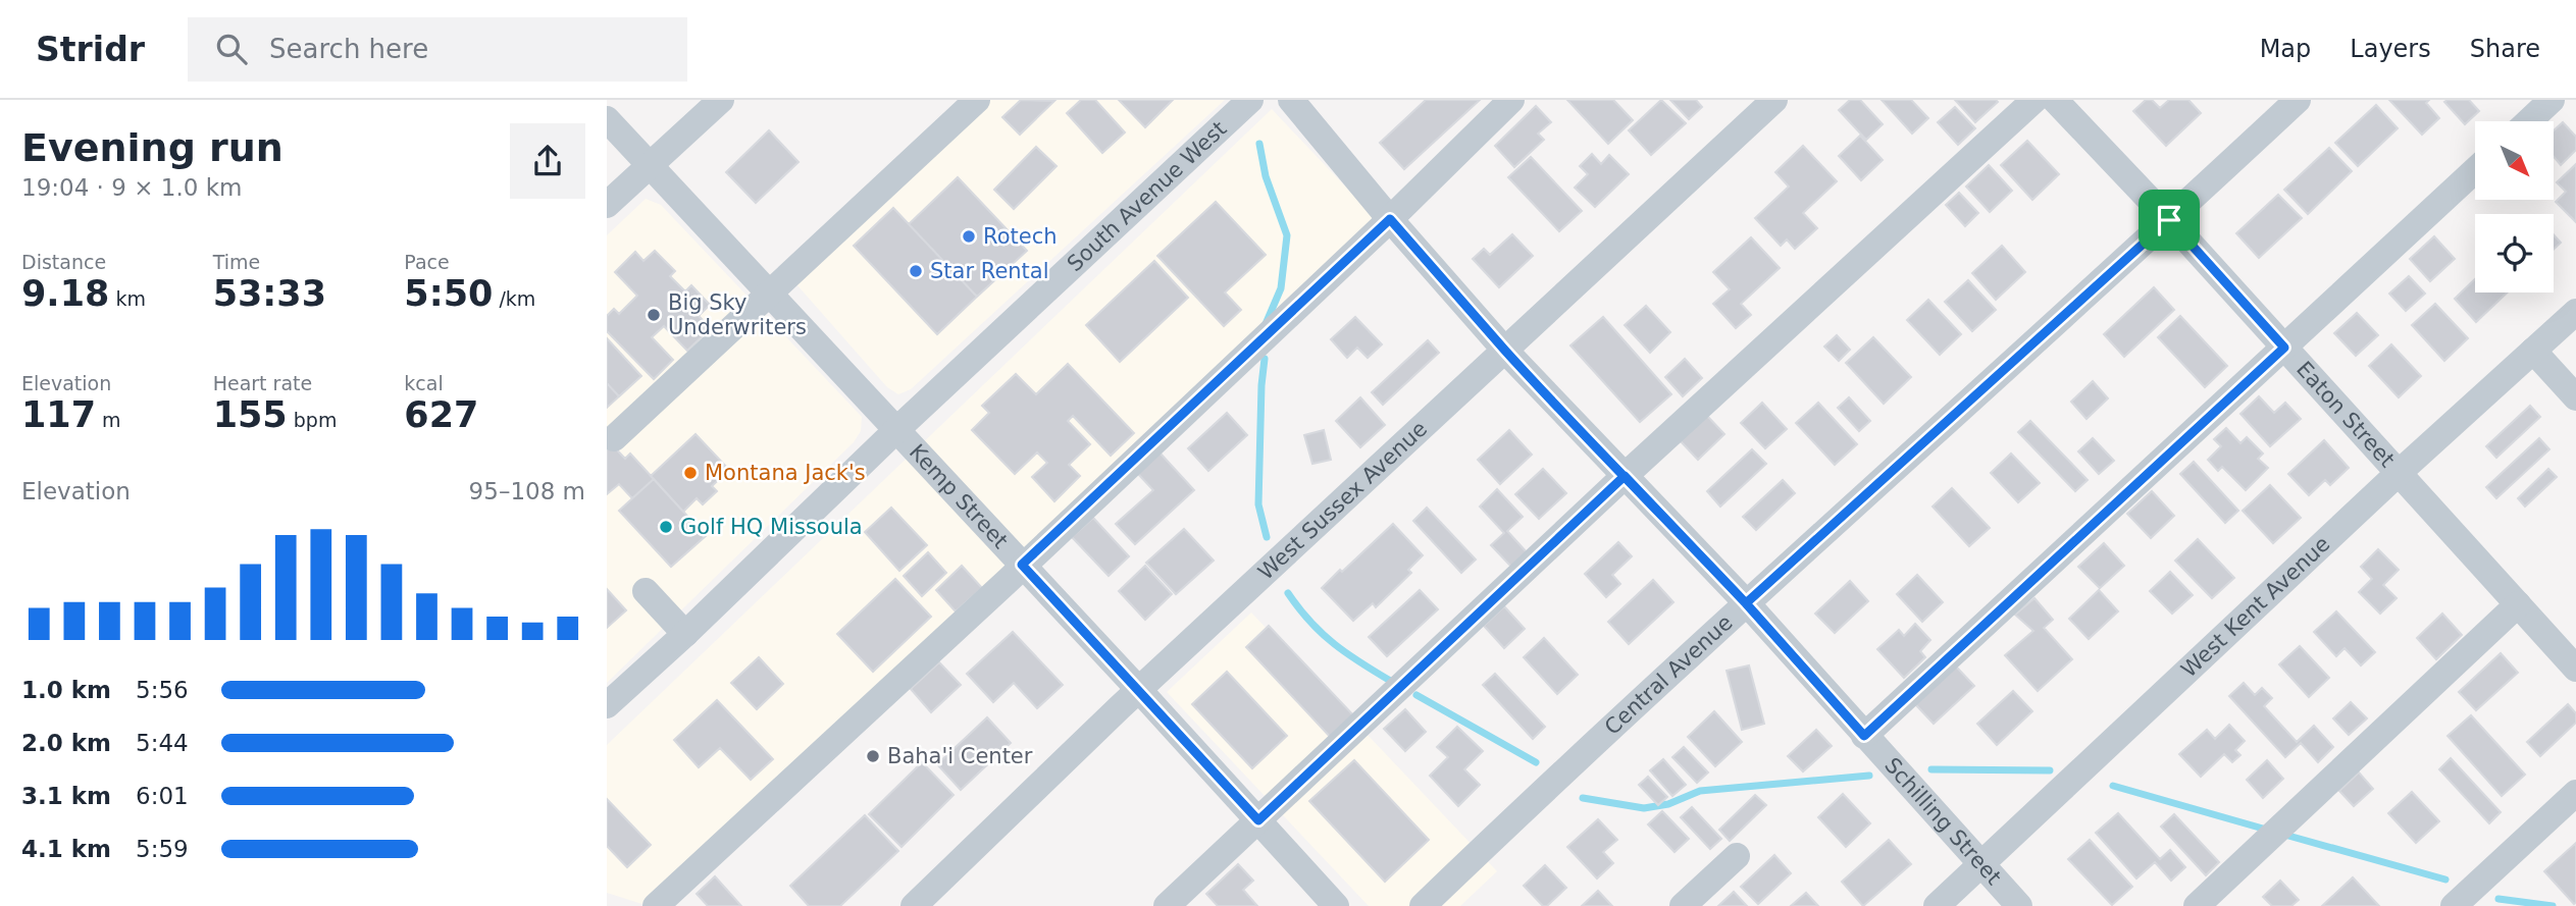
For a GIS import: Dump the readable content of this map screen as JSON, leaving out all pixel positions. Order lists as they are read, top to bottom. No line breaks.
{"streets":{"street":["South Avenue West","Eaton Street","Kemp Street","West Sussex Avenue","West Kent Avenue","Central Avenue","Schilling Street"]},"crossings":[["South Avenue West","Kemp Street"],["Eaton Street","West Kent Avenue"],["Eaton Street","Central Avenue"],["Kemp Street","West Sussex Avenue"],["West Sussex Avenue","Schilling Street"],["West Kent Avenue","Schilling Street"],["Central Avenue","Schilling Street"]],"places":["Rotech","Star Rental","Big Sky Underwriters","Montana Jack's","Golf HQ Missoula","Baha'i Center"],"north":"bottom right","page":{"header":"Stridr","search":"Search here","nav":["Map","Layers","Share"],"heading":["Evening run","19:04 · 9 × 1.0 km"],"stats":[["Distance","9.18 km"],["Time","53:33"],["Pace","5:50 /km"],["Elevation","117 m"],["Heart rate","155 bpm"],["kcal","627"]],"chart":["Elevation","95–108 m"],"list":[{"name":"1.0 km","note":"5:56"},{"name":"2.0 km","note":"5:44"},{"name":"3.1 km","note":"6:01"},{"name":"4.1 km","note":"5:59"}]}}
